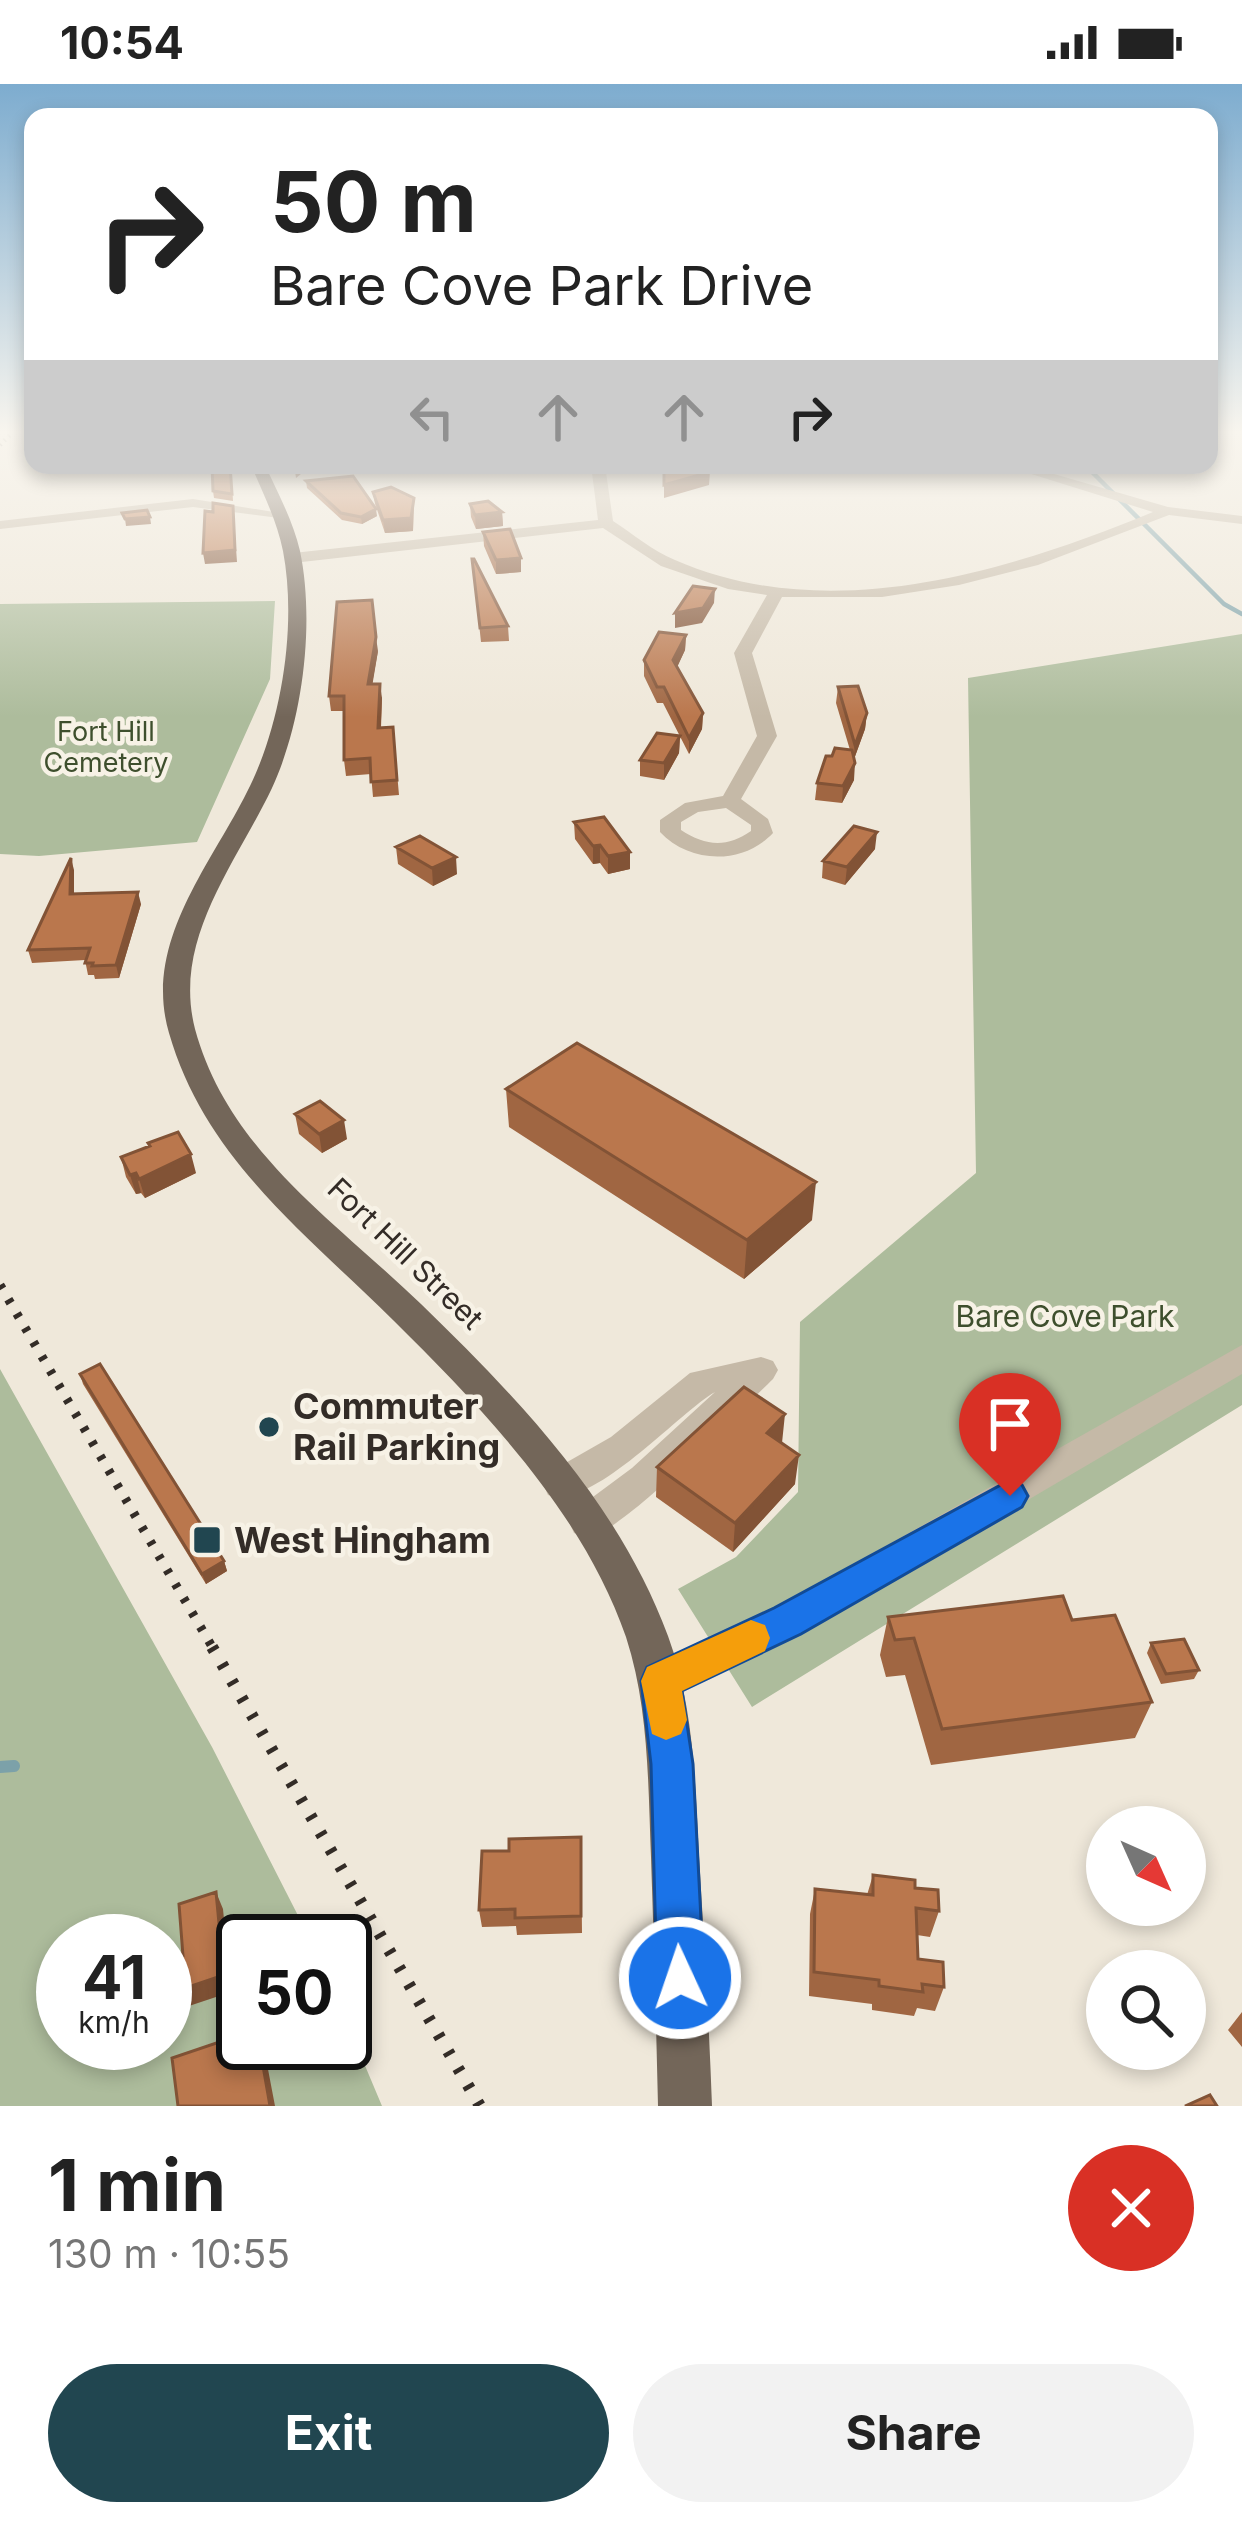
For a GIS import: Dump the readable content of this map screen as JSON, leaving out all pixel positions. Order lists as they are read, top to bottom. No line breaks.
{"streets":{"main road":["Fort Hill Street"]},"parks":["Fort Hill Cemetery","Bare Cove Park"],"places":{"other":["Commuter Rail Parking"],"transit":["West Hingham"]},"north":"bottom right","page":{"status":"10:54","turn":["50 m","Bare Cove Park Drive"],"speed":"41 km/h","limit":"50","heading":["1 min","130 m · 10:55"],"buttons":["Exit","Share"]}}
